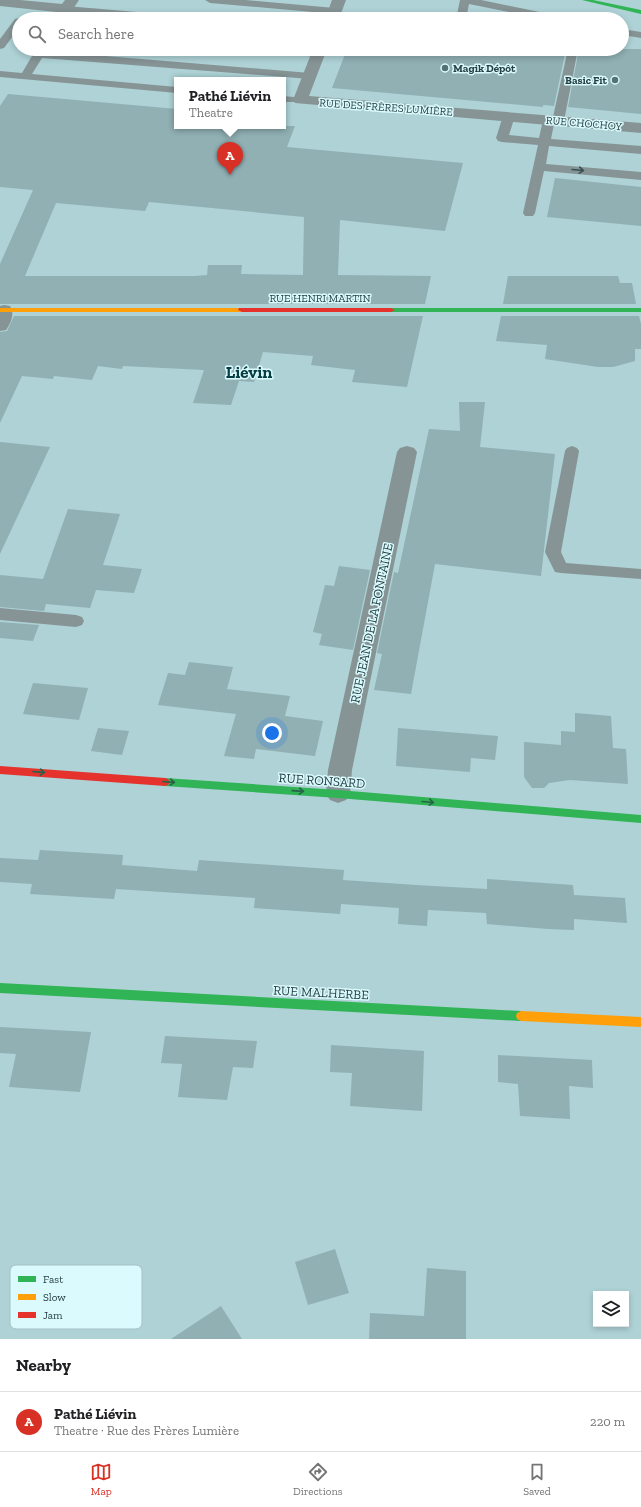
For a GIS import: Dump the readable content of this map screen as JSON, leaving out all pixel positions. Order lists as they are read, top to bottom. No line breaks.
{"streets":{"street":["RUE DES FRÈRES LUMIÈRE","RUE CHOCHOY","RUE HENRI MARTIN","RUE JEAN DE LA FONTAINE","RUE RONSARD","RUE MALHERBE"]},"crossings":[["RUE DES FRÈRES LUMIÈRE","RUE CHOCHOY"],["RUE JEAN DE LA FONTAINE","RUE RONSARD"]],"one_way":["RUE RONSARD"],"districts":["Liévin"],"places":["Magik Dépôt","Basic Fit"],"legend":["Fast","Slow","Jam"],"page":{"search":"Search here","popup":["Pathé Liévin","Theatre"],"pins":"A","heading":"Nearby","list":[{"mark":"A","name":"Pathé Liévin","note":"Theatre · Rue des Frères Lumière","value":"220 m"}],"nav":["Map","Directions","Saved"]}}
